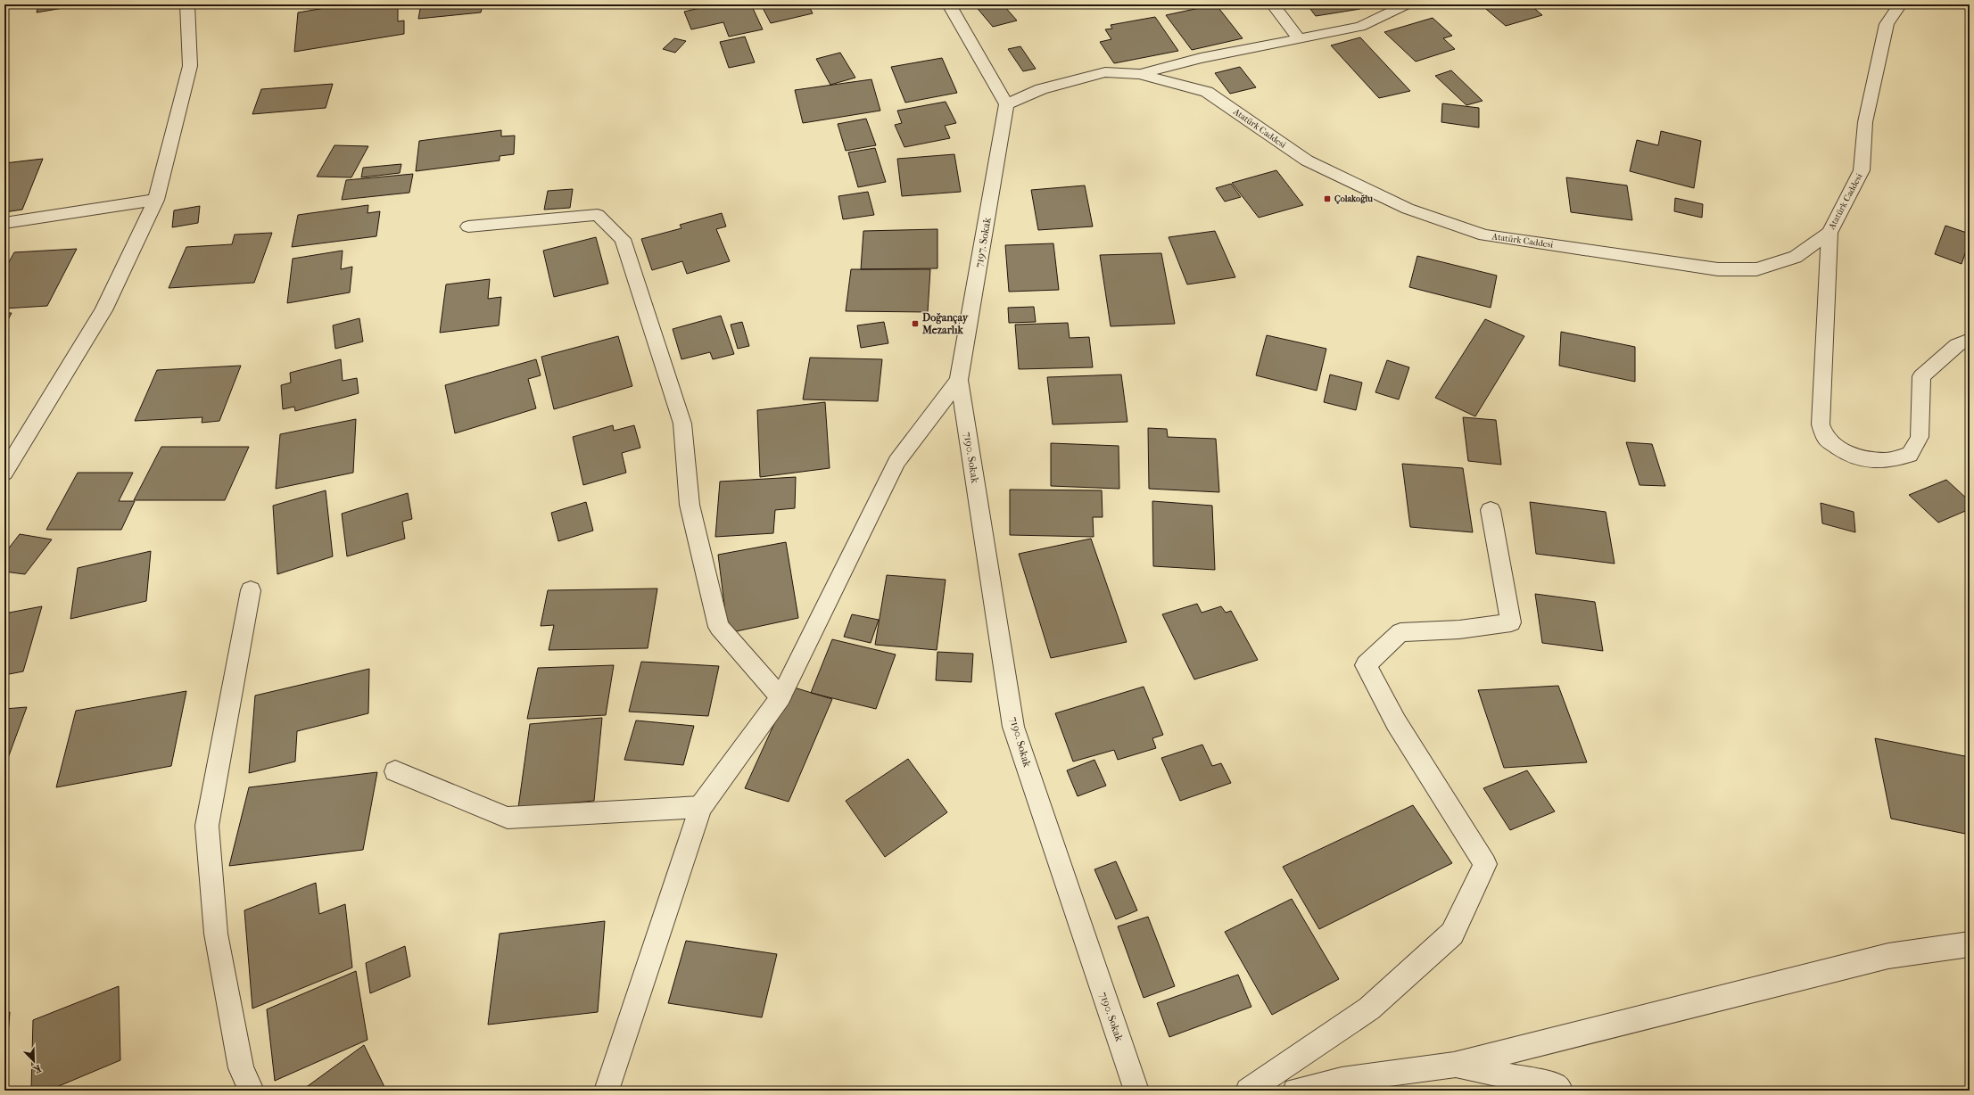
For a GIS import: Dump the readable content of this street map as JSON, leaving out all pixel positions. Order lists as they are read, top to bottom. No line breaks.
{"streets":{"street":["Atatürk Caddesi","7197. Sokak","7190. Sokak"]},"crossings":[["Atatürk Caddesi","7197. Sokak"],["7197. Sokak","7190. Sokak"]],"places":{"transit":["Çolakoğlu","Doğançay Mezarlık"]},"north":"bottom right"}
